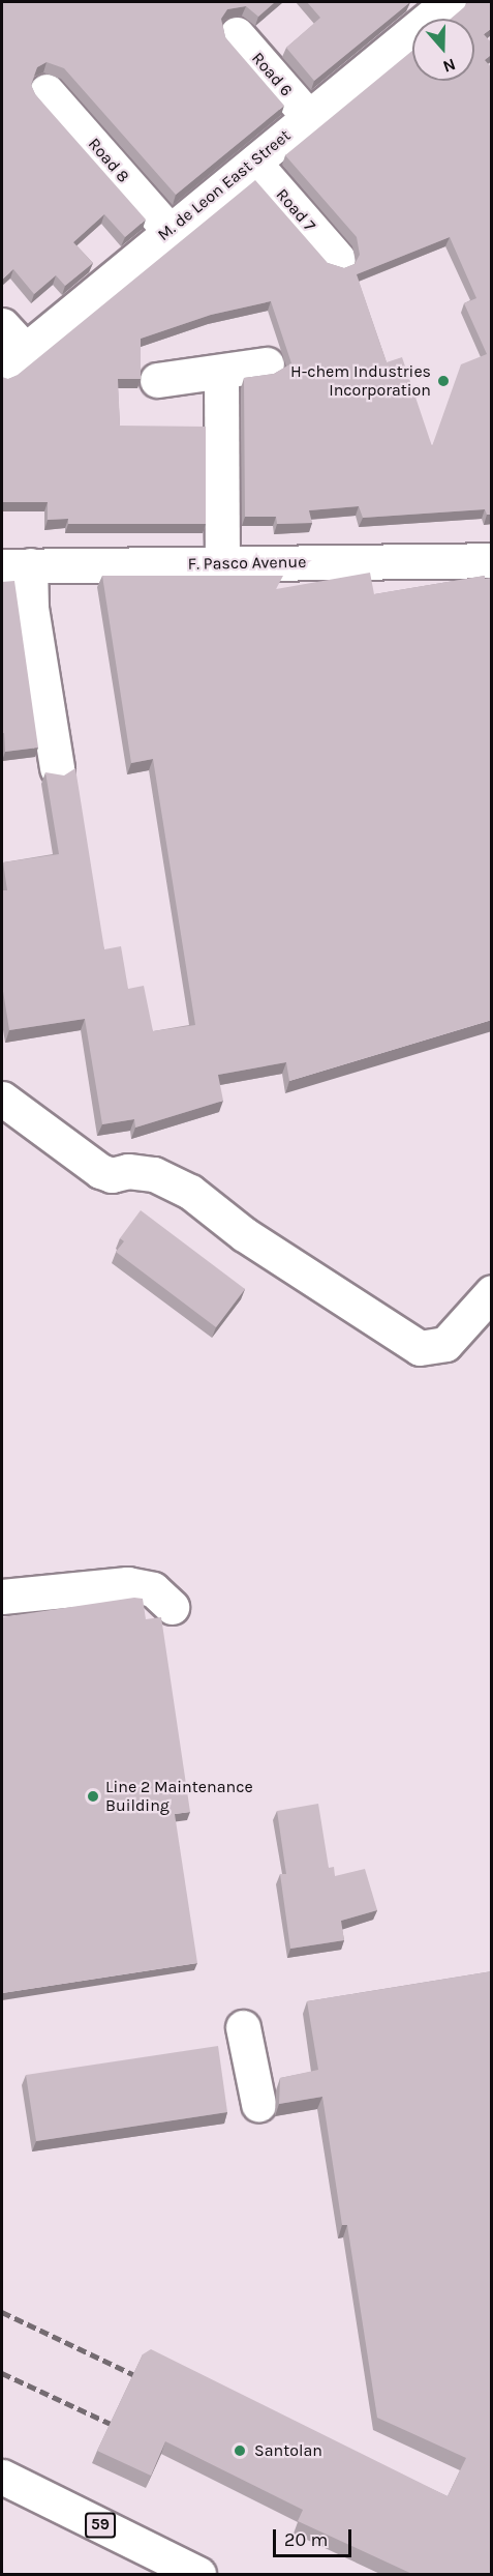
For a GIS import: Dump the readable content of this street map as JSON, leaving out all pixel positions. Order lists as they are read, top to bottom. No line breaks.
{"streets":{"street":["Road 6","Road 8","M. de Leon East Street","Road 7","F. Pasco Avenue","59"]},"crossings":[["Road 6","M. de Leon East Street"],["Road 8","M. de Leon East Street"],["M. de Leon East Street","Road 7"]],"places":["H-chem Industries Incorporation","Line 2 Maintenance Building","Santolan"],"scale_bar":"20 m","north":"bottom"}
